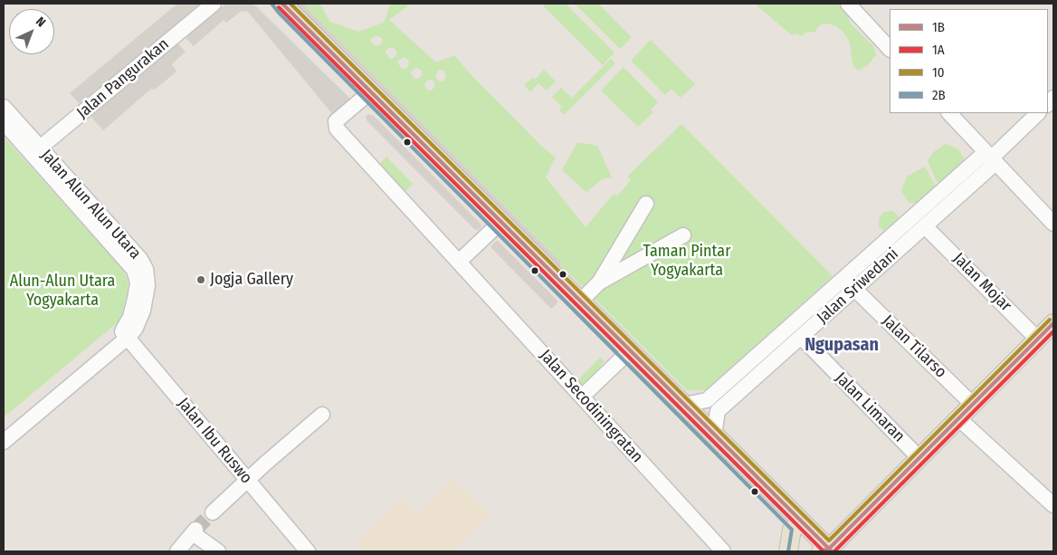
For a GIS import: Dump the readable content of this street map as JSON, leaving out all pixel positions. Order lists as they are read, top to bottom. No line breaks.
{"streets":{"street":["Jalan Pangurakan","Jalan Alun Alun Utara","Jalan Mojar","Jalan Sriwedani","Jalan Tilarso","Jalan Secodiningratan","Jalan Limaran","Jalan Ibu Ruswo"]},"crossings":[["Jalan Pangurakan","Jalan Alun Alun Utara"],["Jalan Alun Alun Utara","Jalan Ibu Ruswo"],["Jalan Mojar","Jalan Sriwedani"],["Jalan Sriwedani","Jalan Tilarso"],["Jalan Sriwedani","Jalan Limaran"]],"districts":["Ngupasan"],"parks":["Taman Pintar Yogyakarta","Alun-Alun Utara Yogyakarta"],"places":["Jogja Gallery"],"lines":["transit line 1B","transit line 10","transit line 2B","transit line 1A"],"legend":["1B","1A","10","2B"],"north":"top right"}
